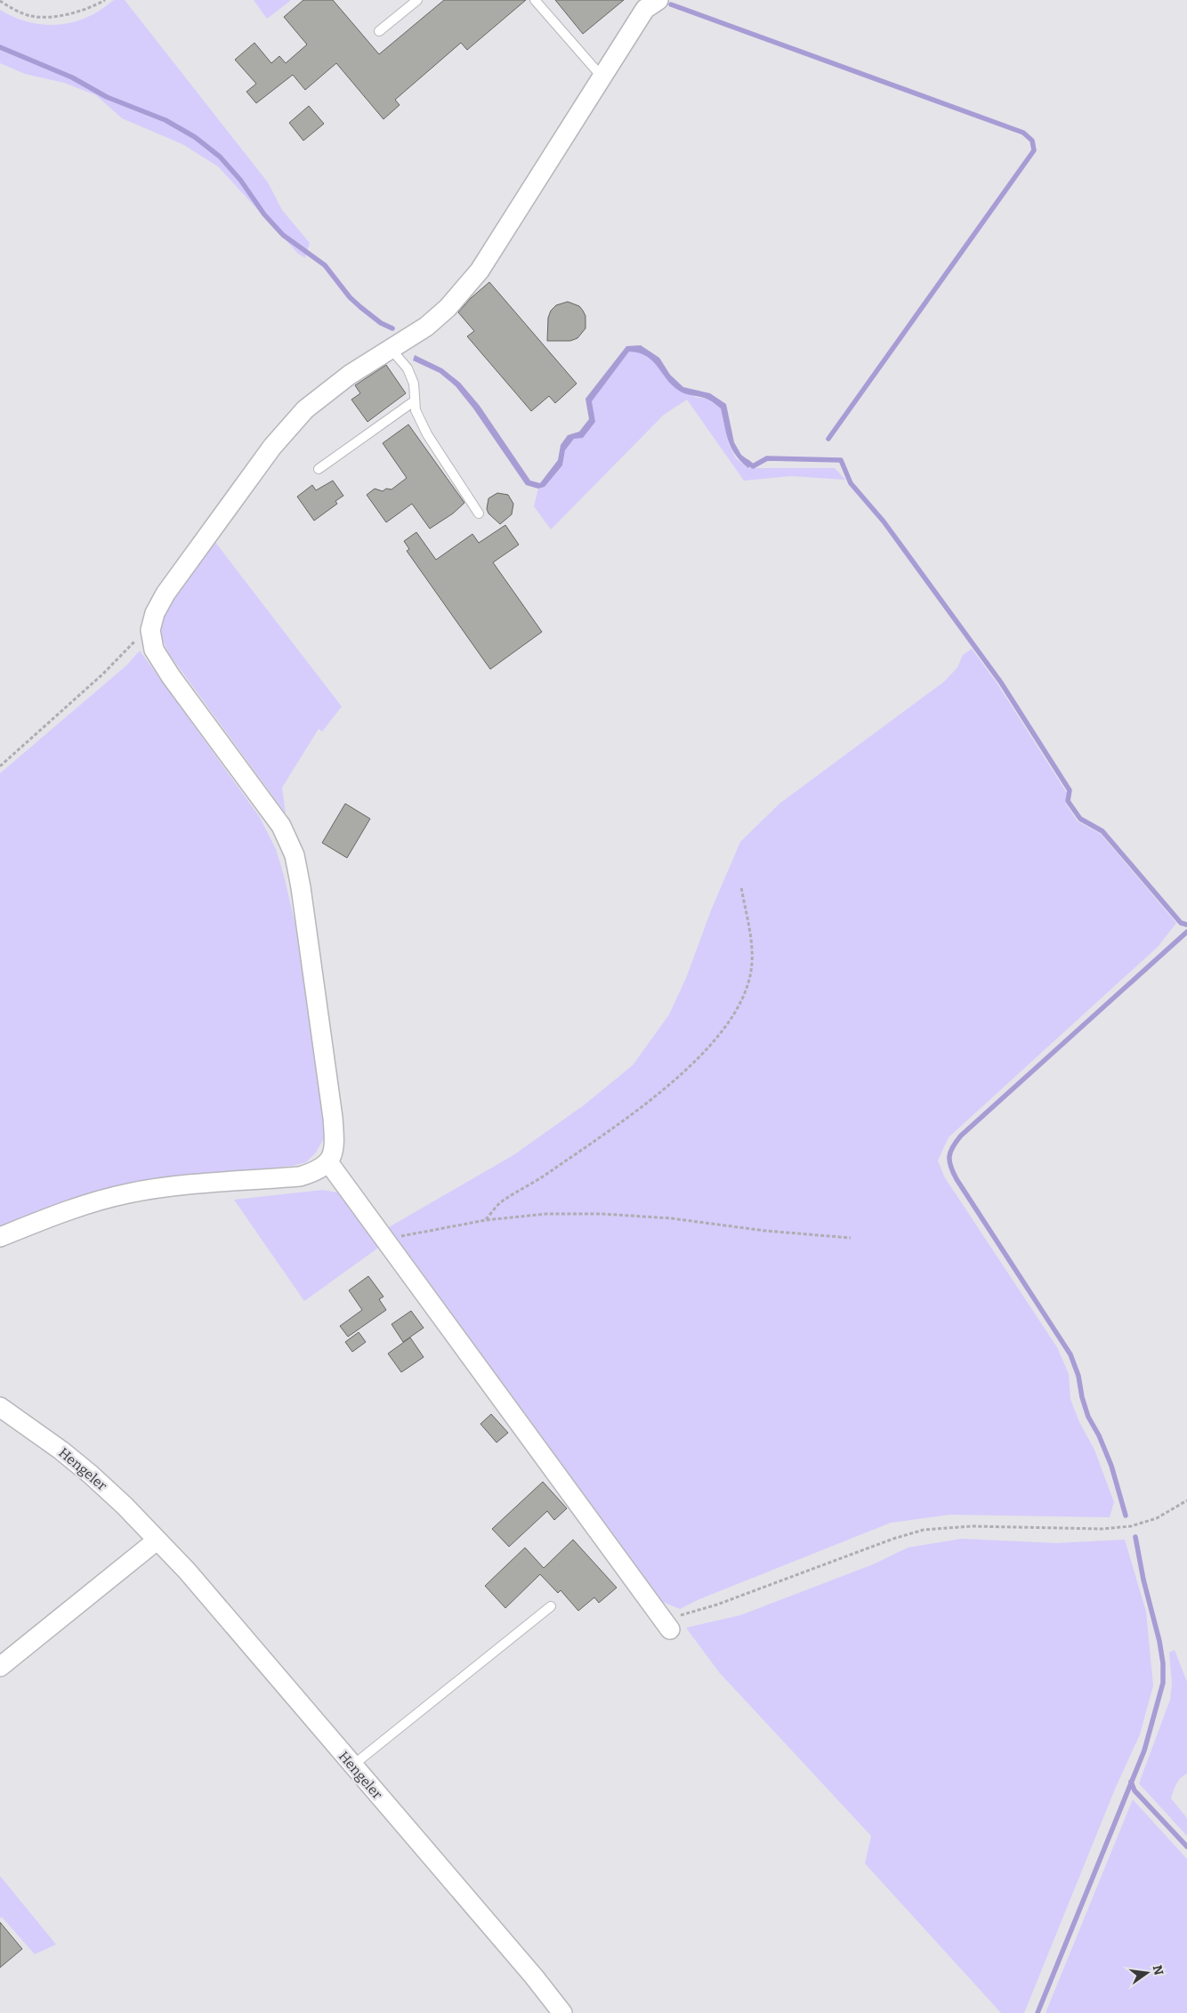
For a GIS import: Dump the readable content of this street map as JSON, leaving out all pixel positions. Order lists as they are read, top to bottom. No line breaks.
{"streets":{"street":["Hengeler"]},"north":"right"}
